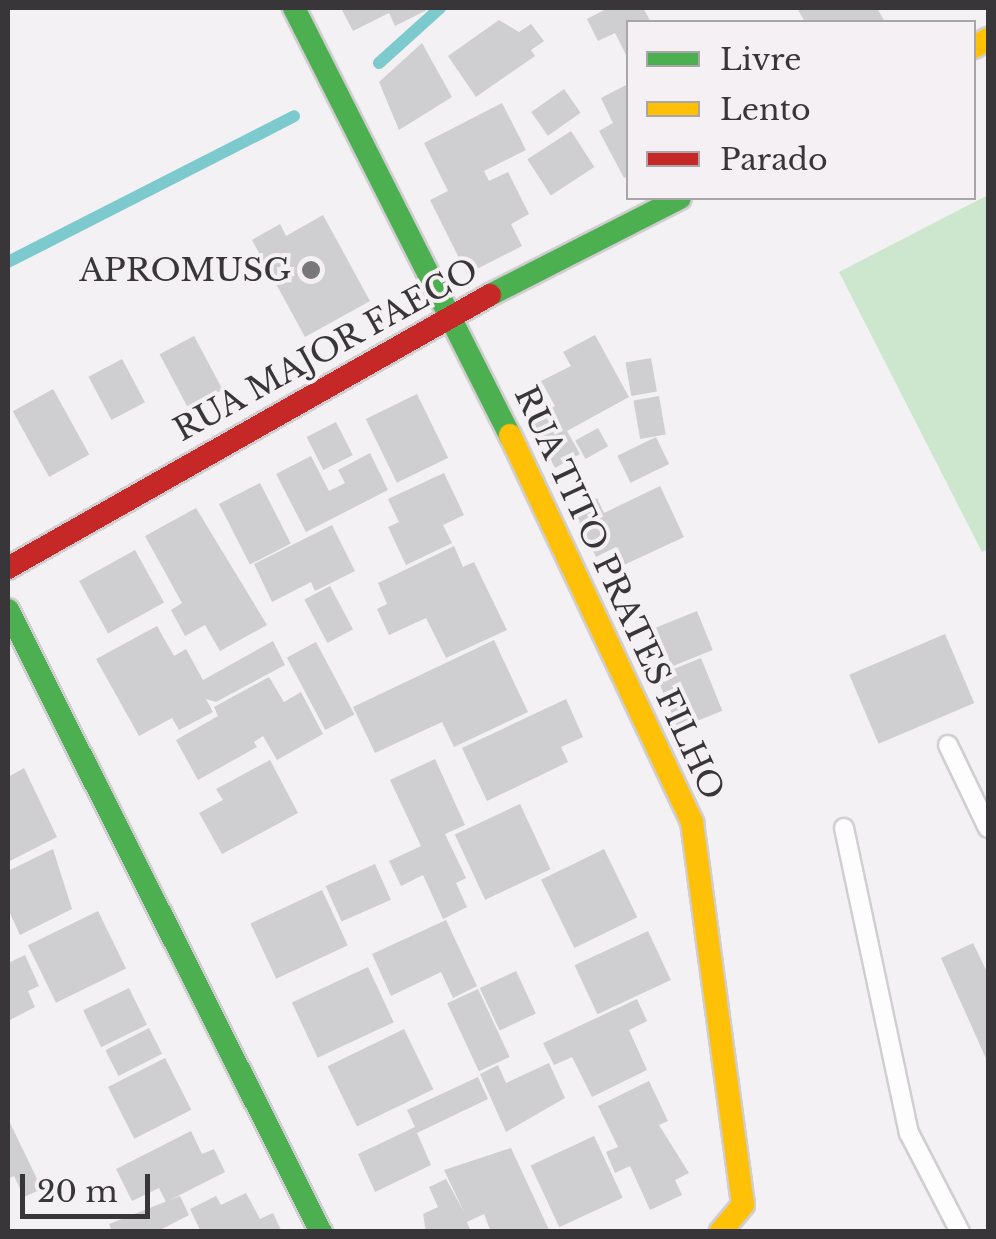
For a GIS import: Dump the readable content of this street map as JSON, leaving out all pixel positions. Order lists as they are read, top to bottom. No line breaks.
{"streets":{"street":["RUA MAJOR FAECO","RUA TITO PRATES FILHO"]},"crossings":[["RUA MAJOR FAECO","RUA TITO PRATES FILHO"]],"places":["APROMUSG"],"legend":["Livre","Lento","Parado"],"scale_bar":"20 m"}
